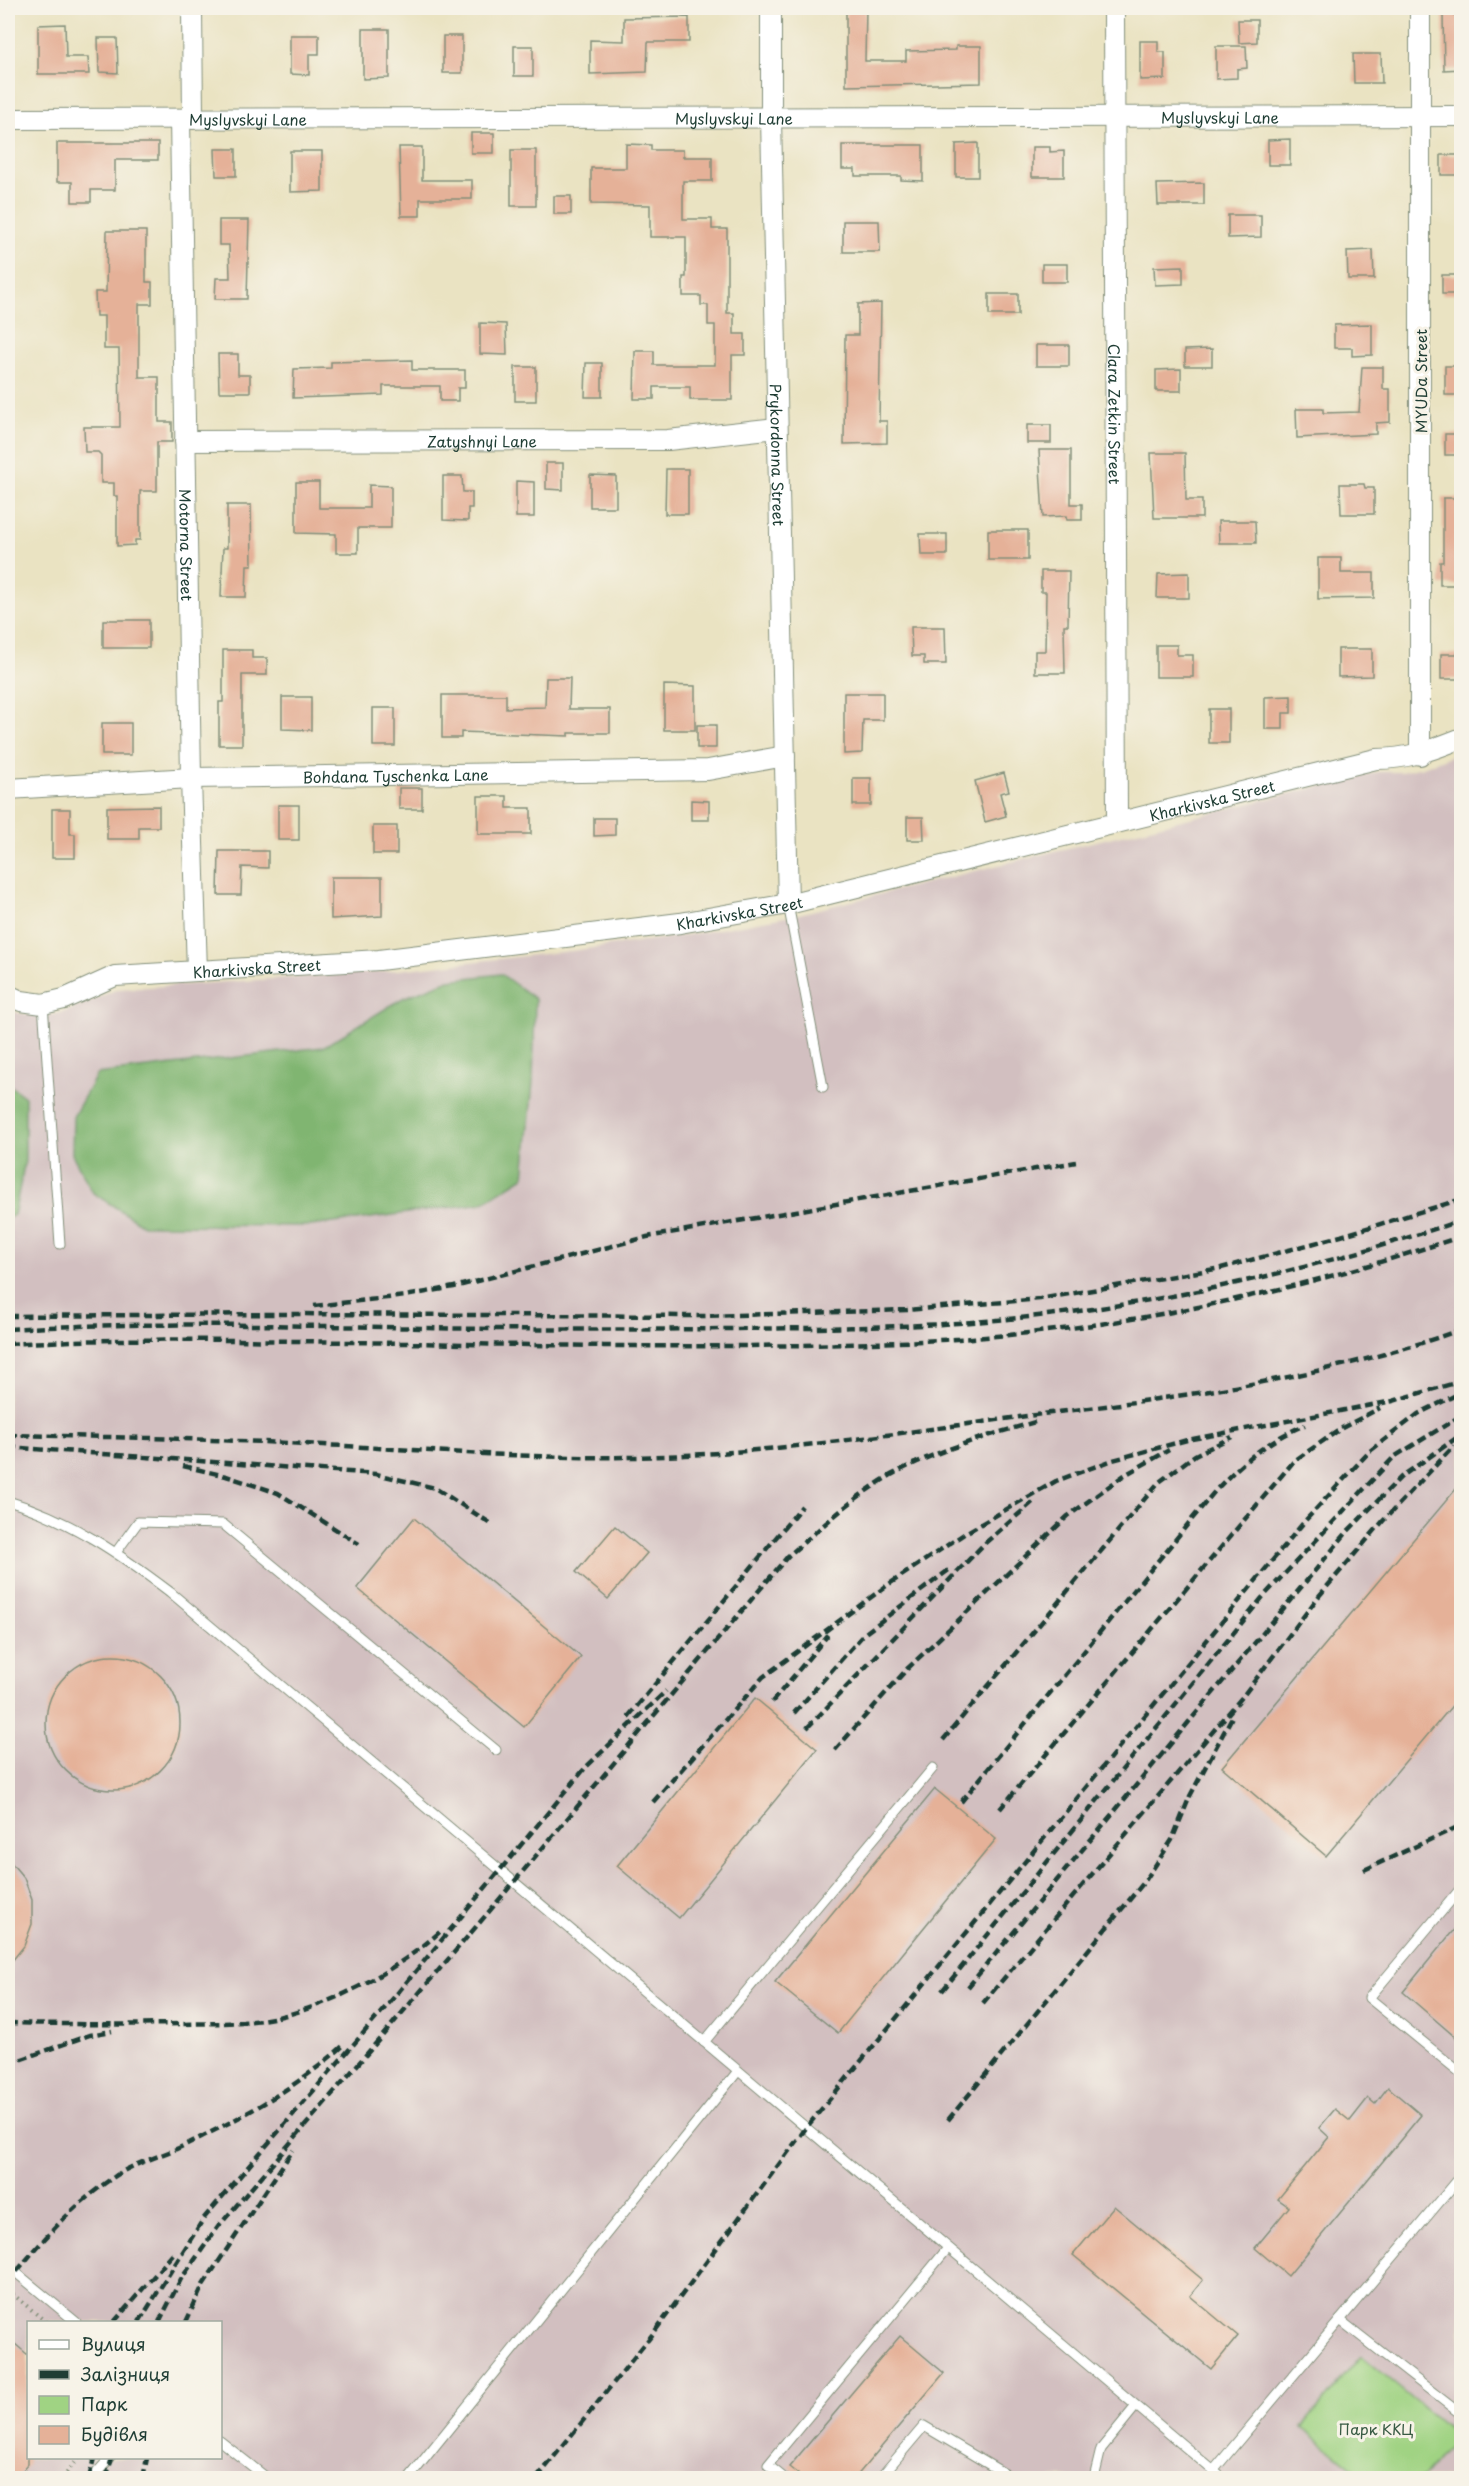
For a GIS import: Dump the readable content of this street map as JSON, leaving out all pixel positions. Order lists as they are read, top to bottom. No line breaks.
{"streets":{"street":["Myslyvskyi Lane","MYUDa Street","Clara Zetkin Street","Zatyshnyi Lane","Prykordonna Street","Motorna Street","Bohdana Tyschenka Lane","Kharkivska Street"]},"crossings":[["Myslyvskyi Lane","MYUDa Street"],["Myslyvskyi Lane","Clara Zetkin Street"],["Myslyvskyi Lane","Prykordonna Street"],["Myslyvskyi Lane","Motorna Street"],["MYUDa Street","Kharkivska Street"],["Clara Zetkin Street","Kharkivska Street"],["Zatyshnyi Lane","Prykordonna Street"],["Zatyshnyi Lane","Motorna Street"],["Prykordonna Street","Bohdana Tyschenka Lane"],["Prykordonna Street","Kharkivska Street"],["Motorna Street","Bohdana Tyschenka Lane"],["Motorna Street","Kharkivska Street"]],"parks":["Парк ККЦ"],"legend":["Вулиця","Залізниця","Парк","Будівля"]}
